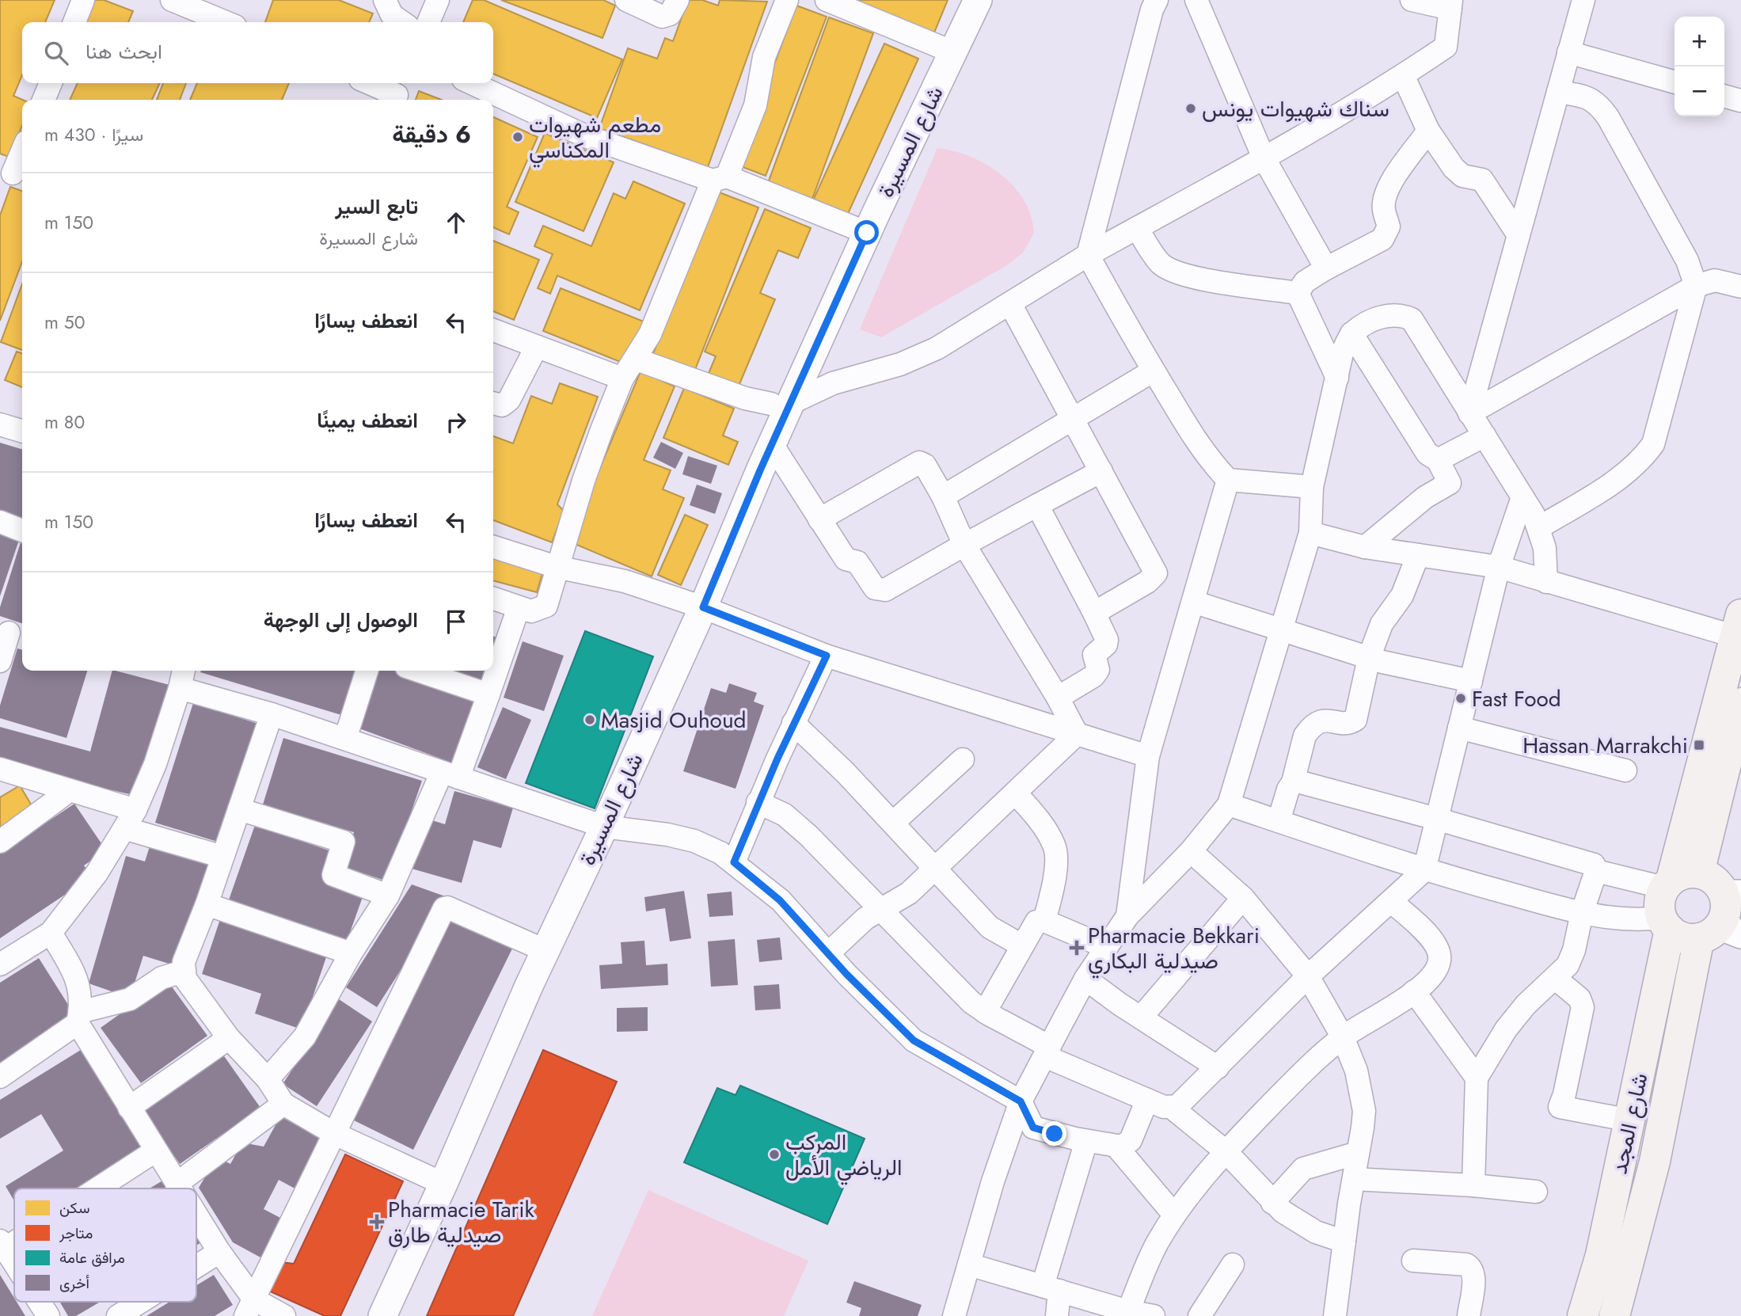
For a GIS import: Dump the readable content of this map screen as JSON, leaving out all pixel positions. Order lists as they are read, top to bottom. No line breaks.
{"streets":{"main road":["شارع المجد"],"street":["شارع المسيرة"]},"places":{"other":["سناك شهيوات يونس","مطعم شهيوات المكناسي","Fast Food","Masjid Ouhoud","المركب الرياضي الأمل"],"transit":["Hassan Marrakchi"],"health":["Pharmacie Bekkari صيدلية البكاري","Pharmacie Tarik صيدلية طارق"]},"legend":["سكن","متاجر","مرافق عامة","أخرى"],"page":{"map_buttons":["+","−"],"search":"ابحث هنا","heading":["6 دقيقة","سيرًا · 430 m"],"list":[["تابع السير","شارع المسيرة","150 m"],["انعطف يسارًا","50 m"],["انعطف يمينًا","80 m"],["انعطف يسارًا","150 m"],"الوصول إلى الوجهة"]}}
